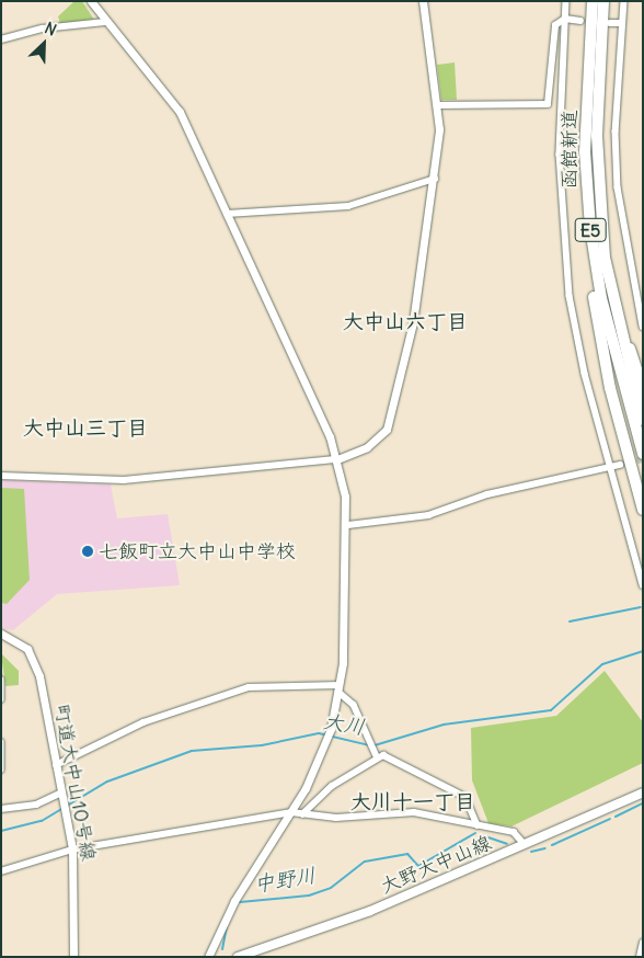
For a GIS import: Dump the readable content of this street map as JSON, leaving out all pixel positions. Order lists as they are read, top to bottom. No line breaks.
{"streets":{"highway":["函館新道","E5"],"main road":["大野大中山線"],"street":["町道大中山10号線"]},"districts":["大中山六丁目","大中山三丁目","大川十一丁目"],"water":["大川","中野川"],"places":["七飯町立大中山中学校"],"north":"top right"}
